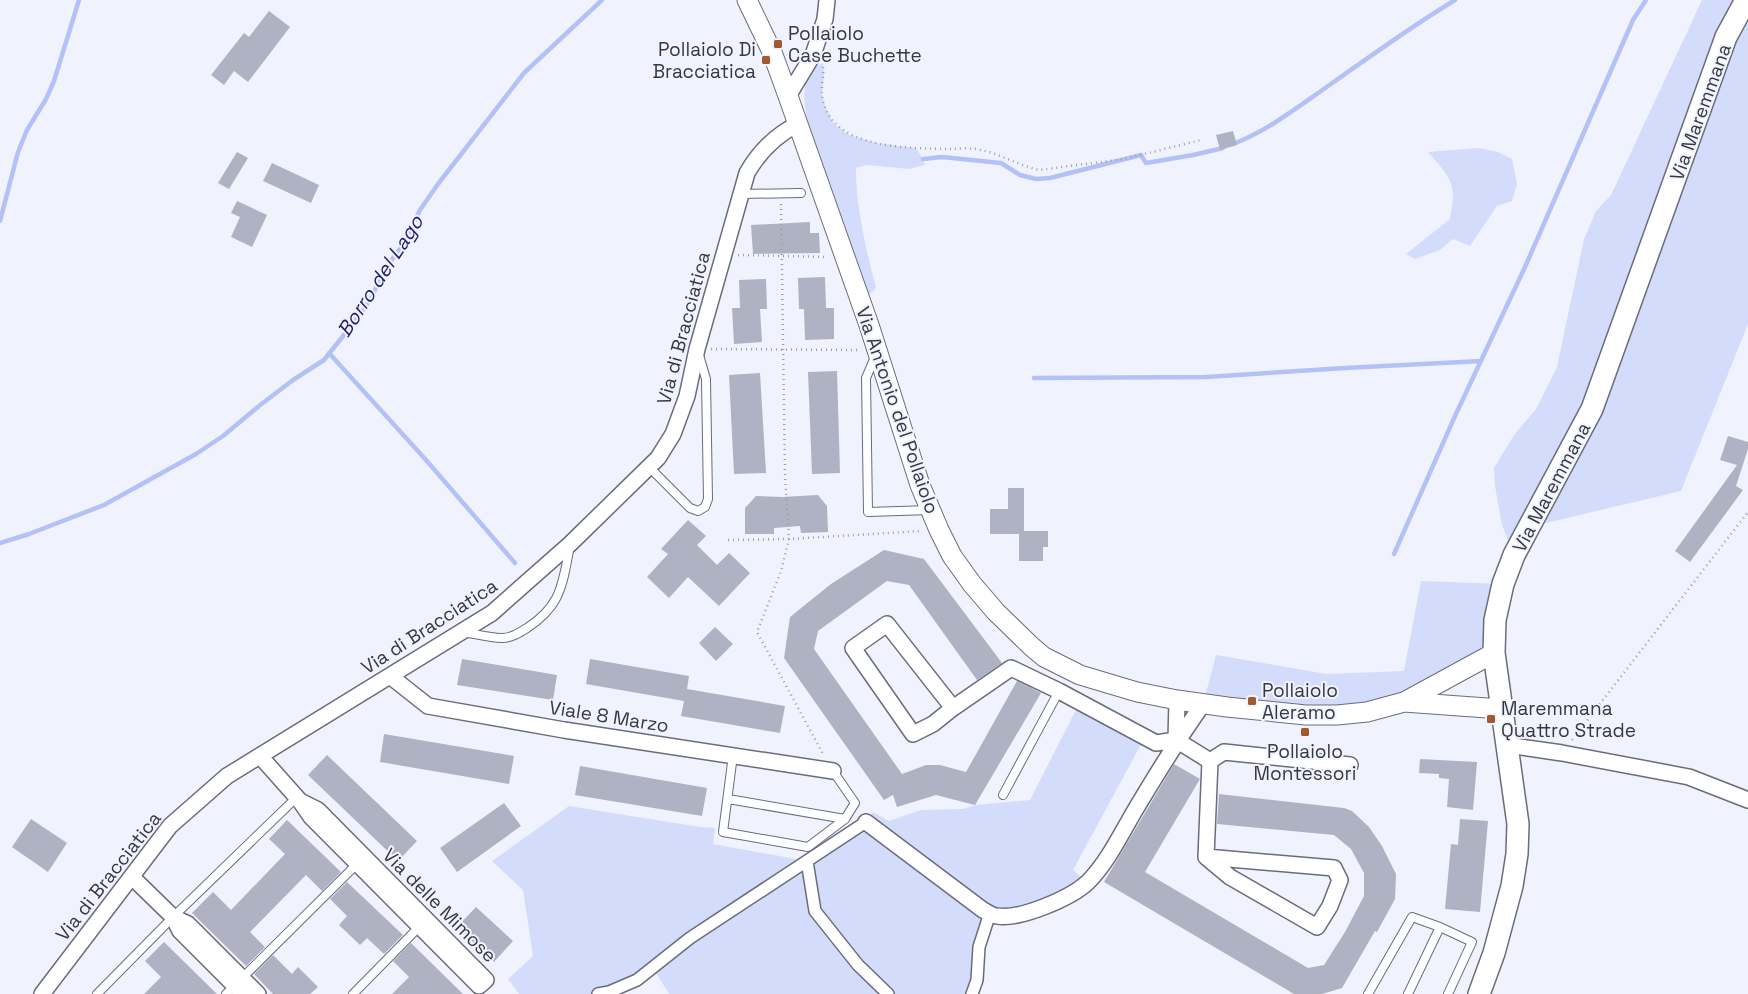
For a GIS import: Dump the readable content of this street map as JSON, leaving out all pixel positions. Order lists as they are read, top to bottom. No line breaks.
{"streets":{"main road":["Via Maremmana"],"street":["Via di Bracciatica","Via Antonio del Pollaiolo","Viale 8 Marzo","Via delle Mimose"]},"crossings":[["Via Maremmana","Via Antonio del Pollaiolo"],["Via di Bracciatica","Via Antonio del Pollaiolo"],["Via di Bracciatica","Viale 8 Marzo"],["Via di Bracciatica","Via delle Mimose"]],"water":["Borro del Lago"],"places":{"transit":["Pollaiolo Case Buchette","Pollaiolo Di Bracciatica","Pollaiolo Aleramo","Maremmana Quattro Strade","Pollaiolo Montessori"]}}
